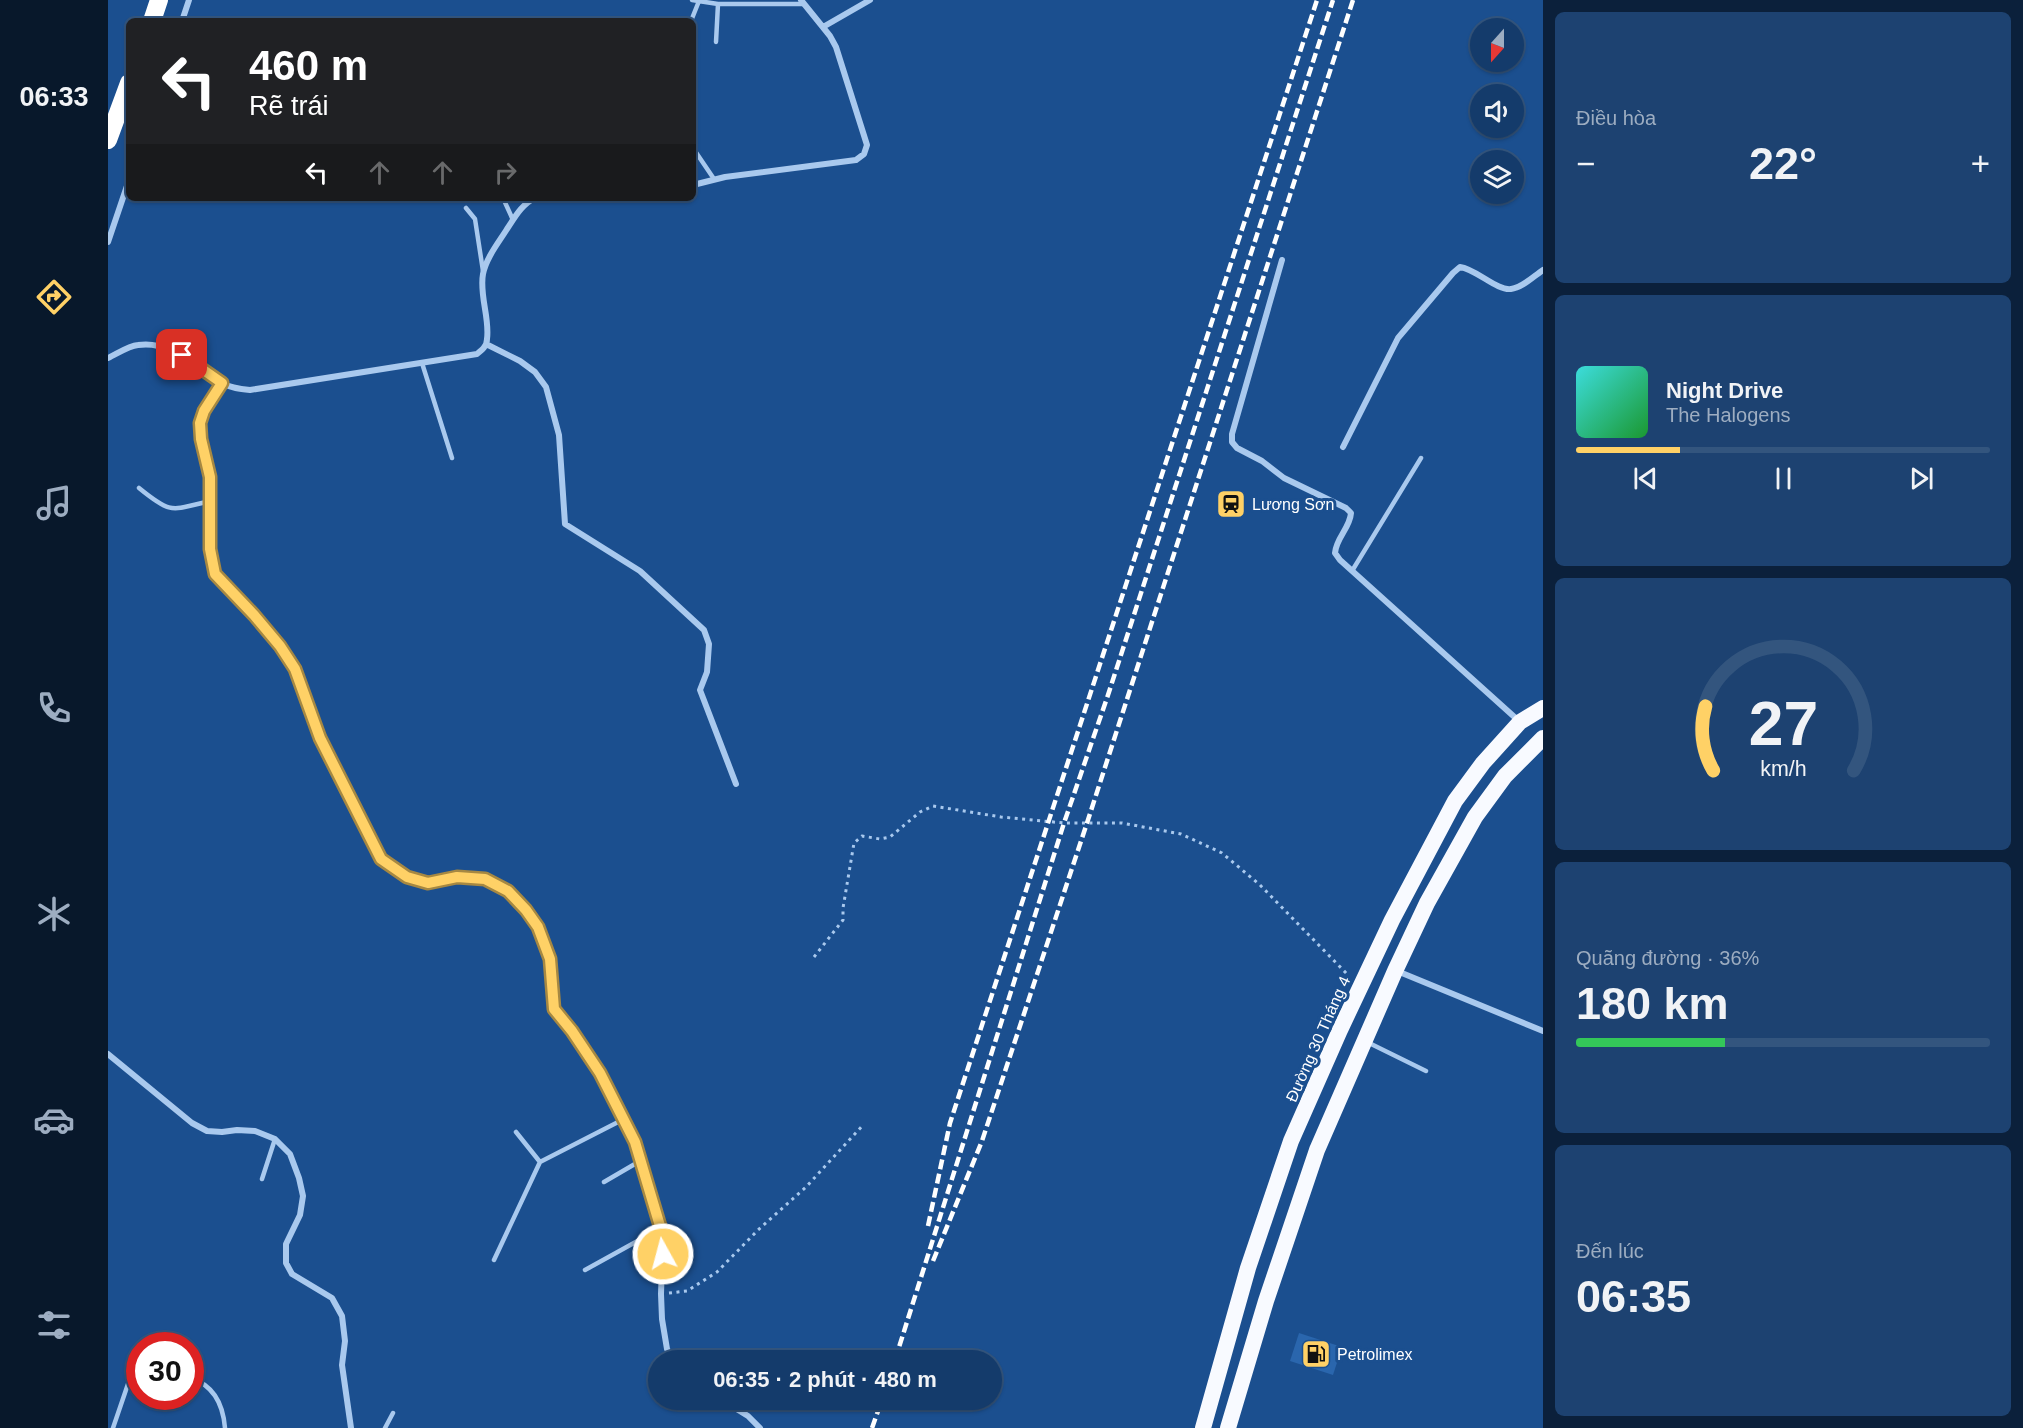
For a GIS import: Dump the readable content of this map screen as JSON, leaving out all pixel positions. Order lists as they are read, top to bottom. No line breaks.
{"streets":{"highway":["Đường 30 Tháng 4"]},"places":{"station":["Lương Sơn"],"fuel station":["Petrolimex"]},"north":"bottom","page":{"tabs":"06:33","tile":["Điều hòa",["Quãng đường · 36%","180 km"],["Đến lúc","06:35"]],"turn":["460 m","Rẽ trái"],"heat":["−","22°","+"],"song":["Night Drive","The Halogens"],"limit":"30","trip":"06:35 · 2 phút · 480 m","gauge":["27","km/h"]}}
